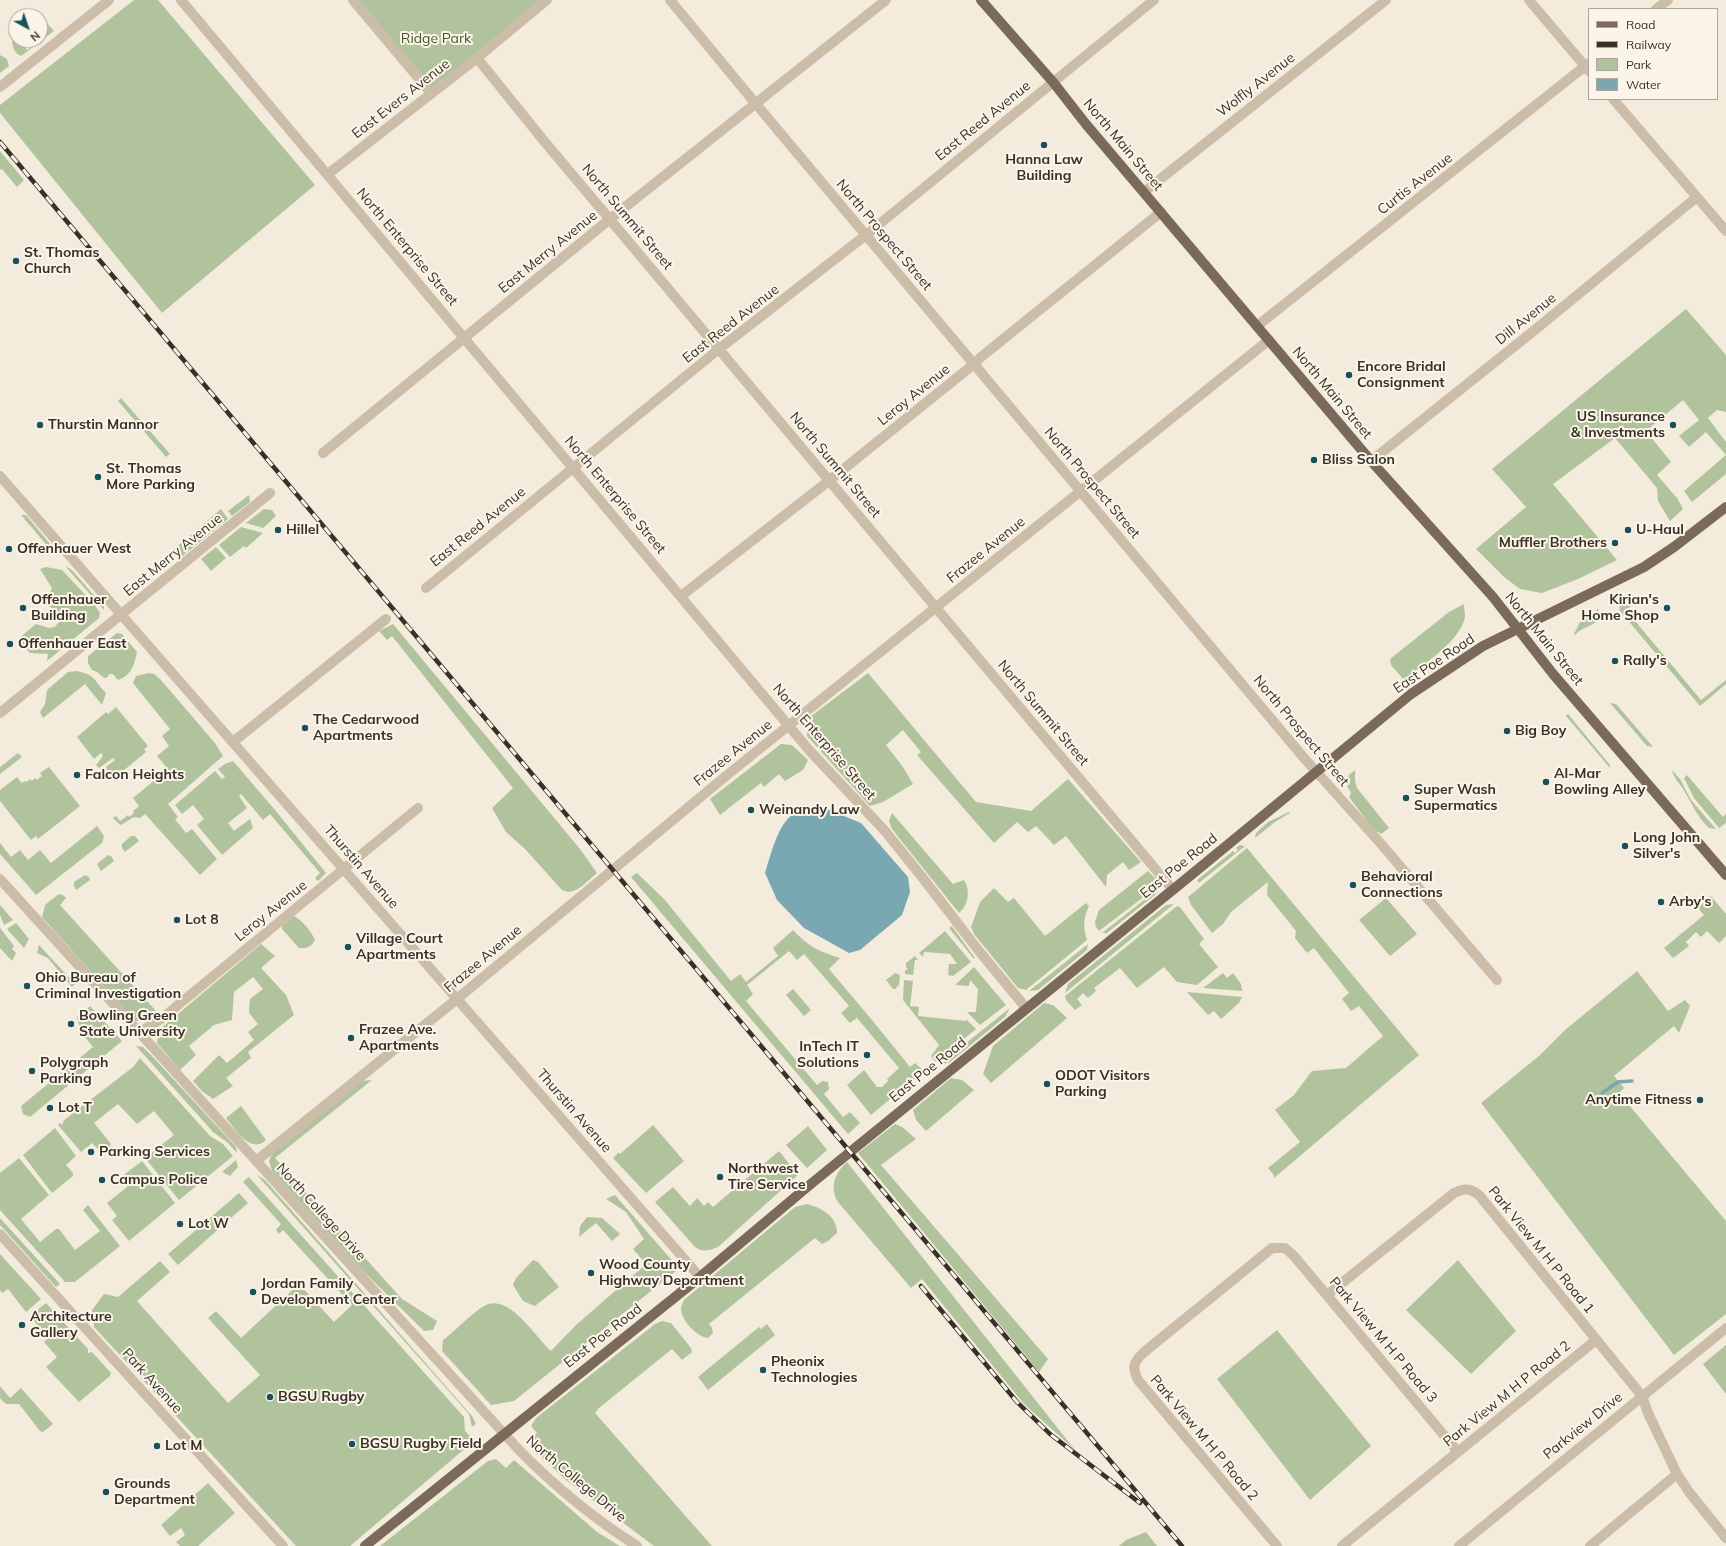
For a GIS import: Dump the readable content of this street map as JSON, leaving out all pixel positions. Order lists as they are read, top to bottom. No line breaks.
{"streets":{"main road":["North Main Street","East Poe Road"],"street":["Wolfly Avenue","East Evers Avenue","East Reed Avenue","Curtis Avenue","North Summit Street","North Prospect Street","North Enterprise Street","East Merry Avenue","Dill Avenue","Leroy Avenue","Frazee Avenue","Thurstin Avenue","North College Drive","Park View M H P Road 1","Park View M H P Road 3","Park Avenue","Park View M H P Road 2","Parkview Drive"]},"crossings":[["Wolfly Avenue","North Main Street"],["East Evers Avenue","North Summit Street"],["East Evers Avenue","North Enterprise Street"],["East Reed Avenue","North Main Street"],["East Reed Avenue","North Summit Street"],["East Reed Avenue","North Prospect Street"],["East Reed Avenue","North Enterprise Street"],["North Main Street","Curtis Avenue"],["North Main Street","Dill Avenue"],["North Main Street","Leroy Avenue"],["North Main Street","Frazee Avenue"],["North Main Street","East Poe Road"],["North Summit Street","East Merry Avenue"],["North Summit Street","Leroy Avenue"],["North Summit Street","Frazee Avenue"],["North Summit Street","East Poe Road"],["North Prospect Street","East Merry Avenue"],["North Prospect Street","Leroy Avenue"],["North Prospect Street","Frazee Avenue"],["North Prospect Street","East Poe Road"],["North Enterprise Street","East Merry Avenue"],["North Enterprise Street","Leroy Avenue"],["North Enterprise Street","Frazee Avenue"],["North Enterprise Street","East Poe Road"],["East Merry Avenue","Thurstin Avenue"],["Leroy Avenue","Thurstin Avenue"],["Leroy Avenue","North College Drive"],["Frazee Avenue","Thurstin Avenue"],["Frazee Avenue","North College Drive"],["East Poe Road","Thurstin Avenue"],["East Poe Road","North College Drive"],["Park View M H P Road 1","Park View M H P Road 3"],["Park View M H P Road 1","Park View M H P Road 2"],["Park View M H P Road 1","Parkview Drive"],["Park View M H P Road 3","Park View M H P Road 2"]],"parks":["Ridge Park"],"places":["Hanna Law Building","St. Thomas Church","Encore Bridal Consignment","Thurstin Mannor","US Insurance & Investments","Bliss Salon","St. Thomas More Parking","Hillel","U-Haul","Muffler Brothers","Offenhauer West","Offenhauer Building","Kirian's Home Shop","Offenhauer East","Rally's","The Cedarwood Apartments","Big Boy","Falcon Heights","Al-Mar Bowling Alley","Super Wash Supermatics","Weinandy Law","Long John Silver's","Behavioral Connections","Arby's","Lot 8","Village Court Apartments","Ohio Bureau of Criminal Investigation","Bowling Green State University","Frazee Ave. Apartments","InTech IT Solutions","Polygraph Parking","ODOT Visitors Parking","Anytime Fitness","Lot T","Parking Services","Northwest Tire Service","Campus Police","Lot W","Wood County Highway Department","Jordan Family Development Center","Architecture Gallery","Pheonix Technologies","BGSU Rugby","BGSU Rugby Field","Lot M","Grounds Department"],"legend":["Road","Railway","Park","Water"],"north":"bottom right"}
